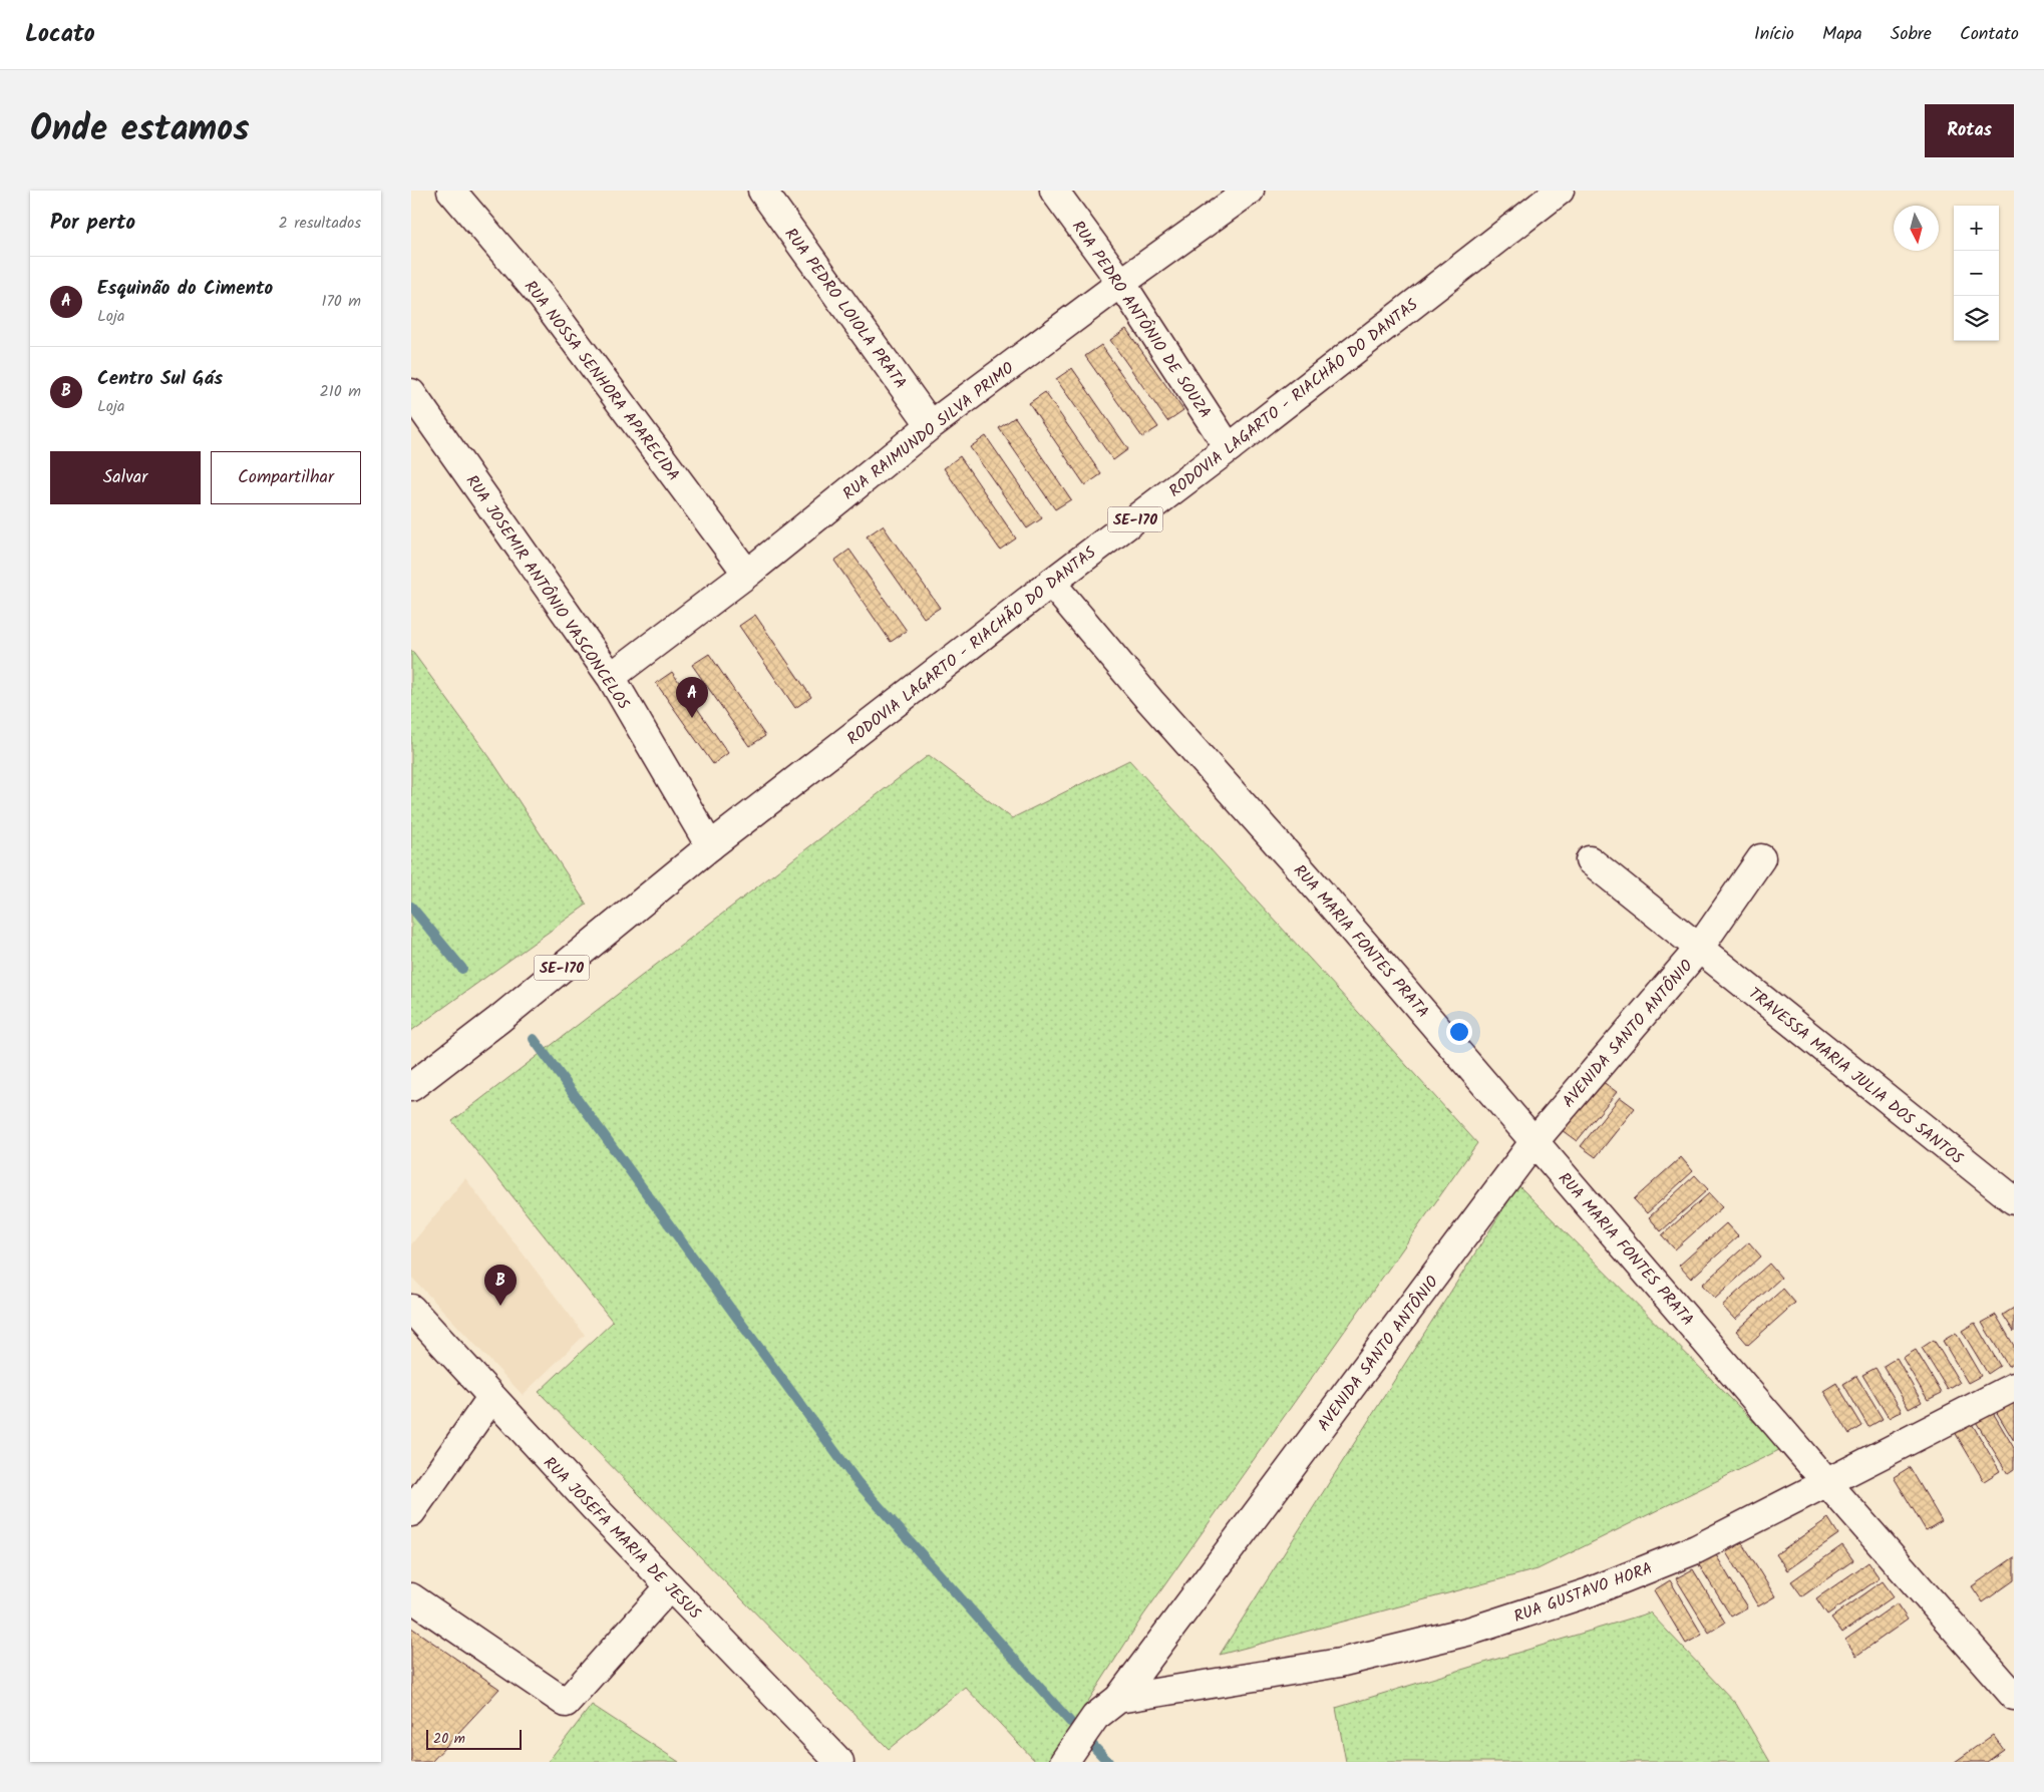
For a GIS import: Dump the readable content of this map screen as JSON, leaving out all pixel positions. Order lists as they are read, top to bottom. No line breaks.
{"streets":{"street":["RUA PEDRO LOIOLA PRATA","RUA PEDRO ANTÔNIO DE SOUZA","RUA NOSSA SENHORA APARECIDA","RODOVIA LAGARTO - RIACHÃO DO DANTAS","RUA RAIMUNDO SILVA PRIMO","SE-170","RUA JOSEMIR ANTÔNIO VASCONCELOS","RUA MARIA FONTES PRATA","AVENIDA SANTO ANTÔNIO","TRAVESSA MARIA JULIA DOS SANTOS","RUA JOSEFA MARIA DE JESUS","RUA GUSTAVO HORA"]},"crossings":[["RUA PEDRO LOIOLA PRATA","RUA RAIMUNDO SILVA PRIMO"],["RUA PEDRO ANTÔNIO DE SOUZA","RODOVIA LAGARTO - RIACHÃO DO DANTAS"],["RUA PEDRO ANTÔNIO DE SOUZA","RUA RAIMUNDO SILVA PRIMO"],["RUA NOSSA SENHORA APARECIDA","RUA RAIMUNDO SILVA PRIMO"],["RODOVIA LAGARTO - RIACHÃO DO DANTAS","RUA JOSEMIR ANTÔNIO VASCONCELOS"],["RODOVIA LAGARTO - RIACHÃO DO DANTAS","RUA MARIA FONTES PRATA"],["RUA RAIMUNDO SILVA PRIMO","RUA JOSEMIR ANTÔNIO VASCONCELOS"],["RUA MARIA FONTES PRATA","AVENIDA SANTO ANTÔNIO"],["RUA MARIA FONTES PRATA","RUA GUSTAVO HORA"],["AVENIDA SANTO ANTÔNIO","TRAVESSA MARIA JULIA DOS SANTOS"],["AVENIDA SANTO ANTÔNIO","RUA GUSTAVO HORA"]],"scale_bar":"20 m","north":"bottom","page":{"header":"Locato","nav":["Início","Mapa","Sobre","Contato"],"title":"Onde estamos","buttons":["Rotas",["Salvar","Compartilhar"]],"heading":["Por perto","2 resultados"],"map_buttons":["+","−"],"list":[{"mark":"A","name":"Esquinão do Cimento","note":"Loja","value":"170 m"},{"mark":"B","name":"Centro Sul Gás","note":"Loja","value":"210 m"}],"pins":["A","B"],"scale":"20 m"}}
